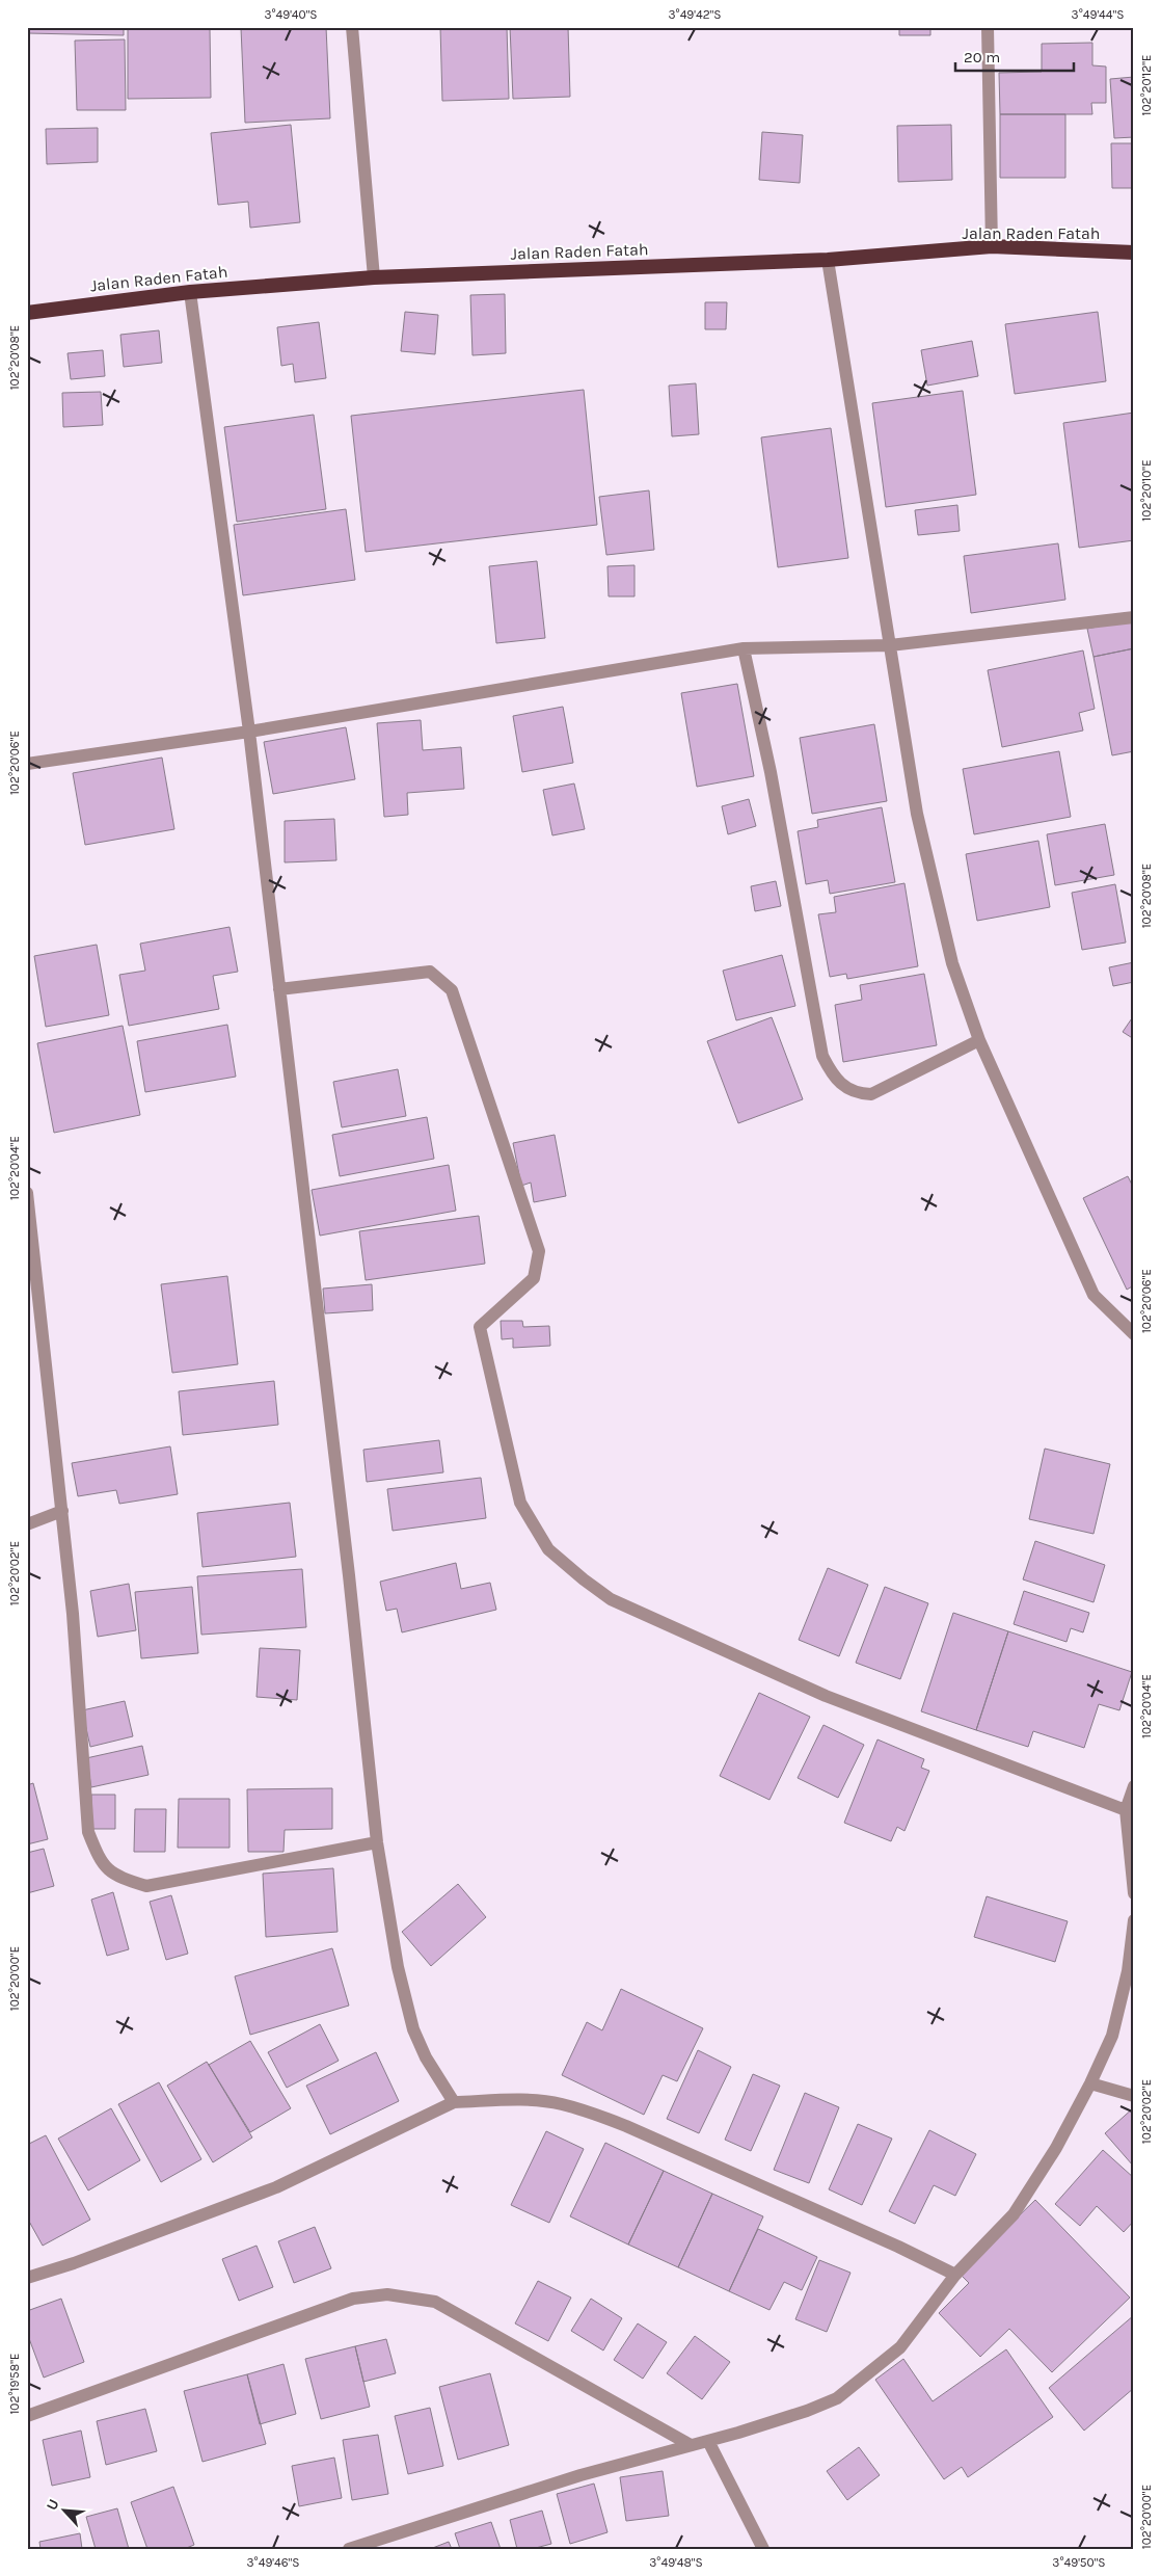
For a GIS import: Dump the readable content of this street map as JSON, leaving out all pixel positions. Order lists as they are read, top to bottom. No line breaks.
{"streets":{"highway":["Jalan Raden Fatah"]},"scale_bar":"20 m","north":"top left","coordinates":["3°49'40\"S","3°49'42\"S","3°49'44\"S","102°20'12\"E","102°20'08\"E","102°20'10\"E","102°20'06\"E","102°20'04\"E","102°20'02\"E","102°20'00\"E","102°19'58\"E","3°49'46\"S","3°49'48\"S","3°49'50\"S"]}
